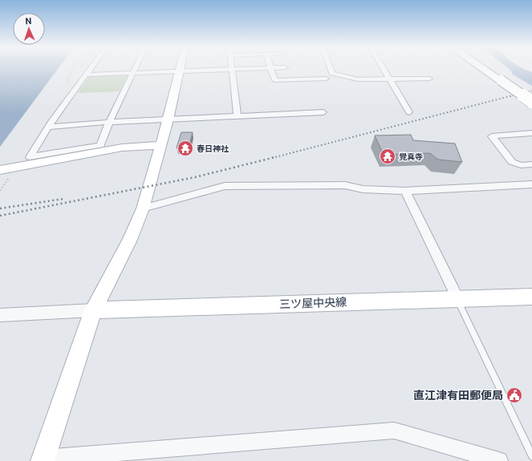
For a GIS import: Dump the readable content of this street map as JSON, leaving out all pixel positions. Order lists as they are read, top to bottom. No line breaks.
{"streets":{"main road":["三ツ屋中央線"]},"places":{"temple":["春日神社","覺真寺"],"public building":["直江津有田郵便局"]},"north":"top"}
